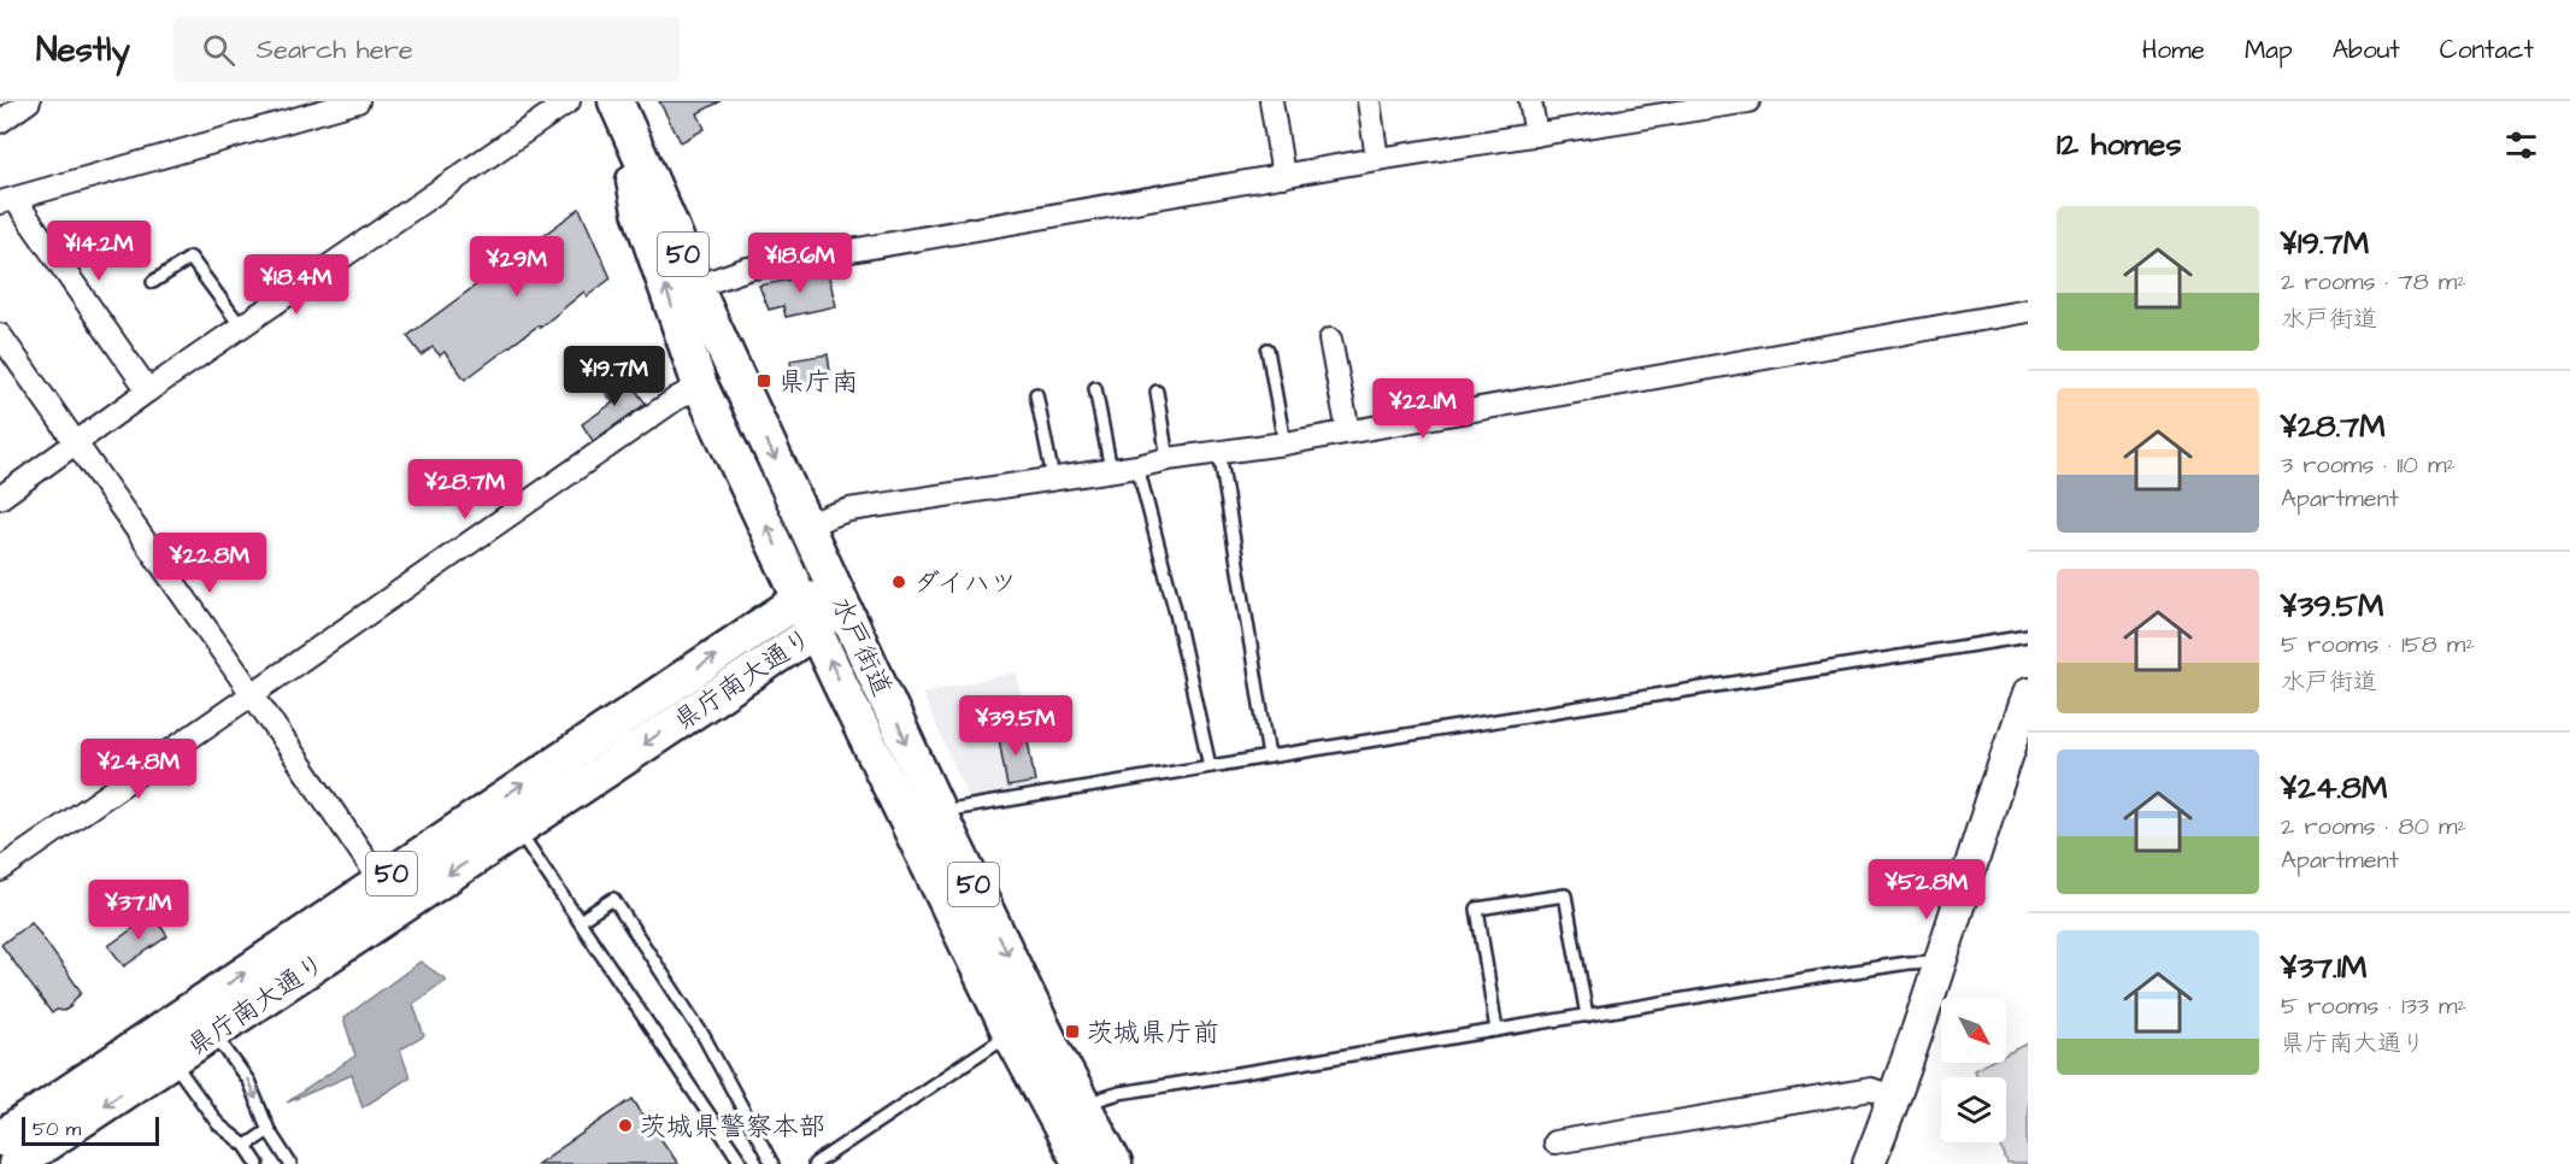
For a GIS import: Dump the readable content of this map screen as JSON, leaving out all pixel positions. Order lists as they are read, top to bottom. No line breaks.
{"streets":{"main road":["50","水戸街道","県庁南大通り"]},"crossings":[["水戸街道","県庁南大通り"]],"places":{"transit":["県庁南","茨城県庁前"],"other":["ダイハツ","茨城県警察本部"]},"scale_bar":"50 m","north":"bottom right","page":{"header":"Nestly","search":"Search here","nav":["Home","Map","About","Contact"],"heading":"12 homes","list":[{"name":"¥19.7M","note":"2 rooms · 78 m² · 水戸街道"},{"name":"¥28.7M","note":"3 rooms · 110 m² · Apartment"},{"name":"¥39.5M","note":"5 rooms · 158 m² · 水戸街道"},{"name":"¥24.8M","note":"2 rooms · 80 m² · Apartment"},{"name":"¥37.1M","note":"5 rooms · 133 m² · 県庁南大通り"}],"price":["¥14.2M","¥18.6M","¥29M","¥18.4M","¥19.7M","¥22.1M","¥28.7M","¥22.8M","¥39.5M","¥24.8M","¥52.8M","¥37.1M"],"scale":"50 m"}}
